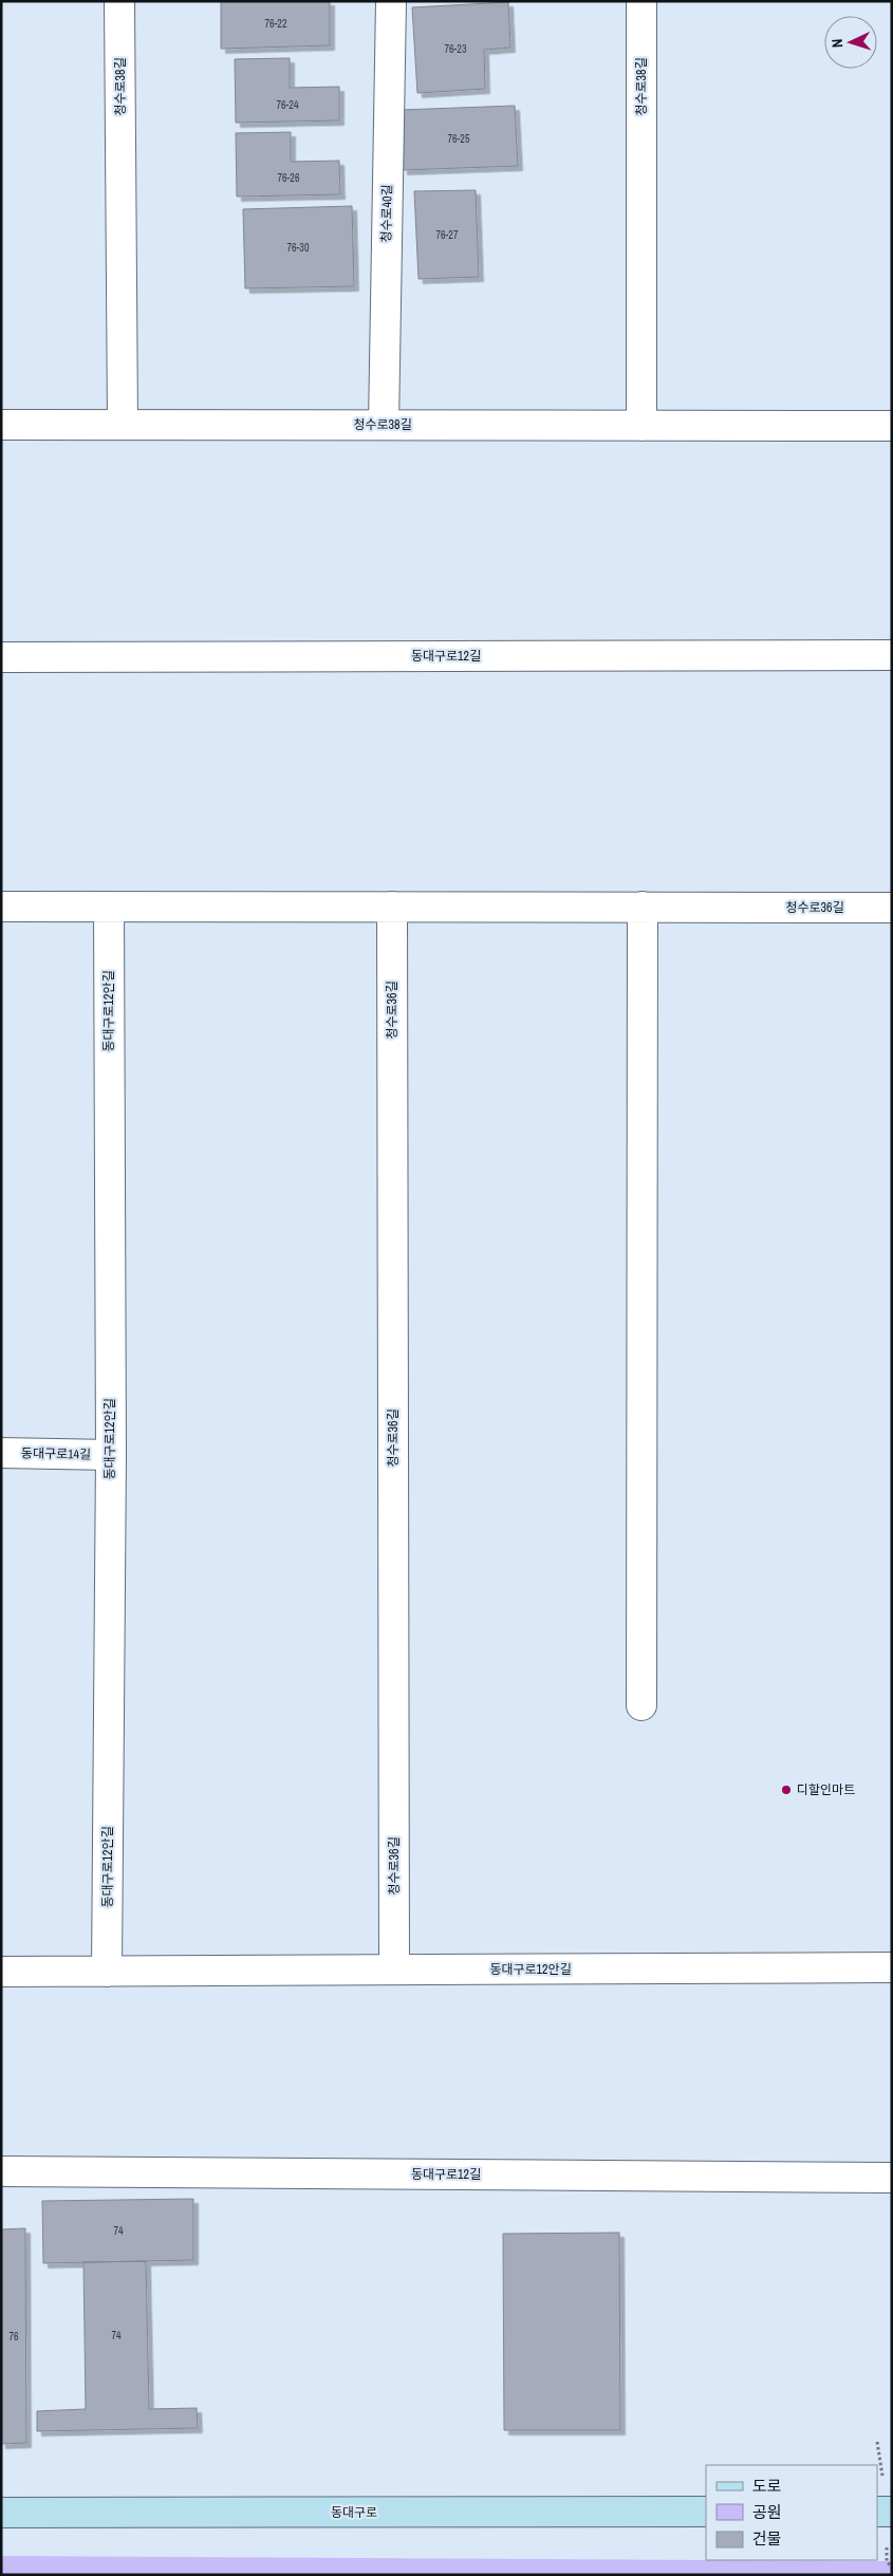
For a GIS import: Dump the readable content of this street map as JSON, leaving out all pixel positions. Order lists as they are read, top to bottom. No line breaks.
{"streets":{"main road":["동대구로"],"street":["청수로38길","청수로40길","동대구로12길","청수로36길","동대구로12안길","동대구로14길"]},"crossings":[["청수로38길","청수로40길"],["청수로36길","동대구로12안길"],["동대구로12안길","동대구로14길"]],"places":["디할인마트"],"house_numbers":["76-22","76-23","76-24","76-25","76-26","76-27","76-30","74","74","76"],"legend":["도로","공원","건물"],"north":"left"}
